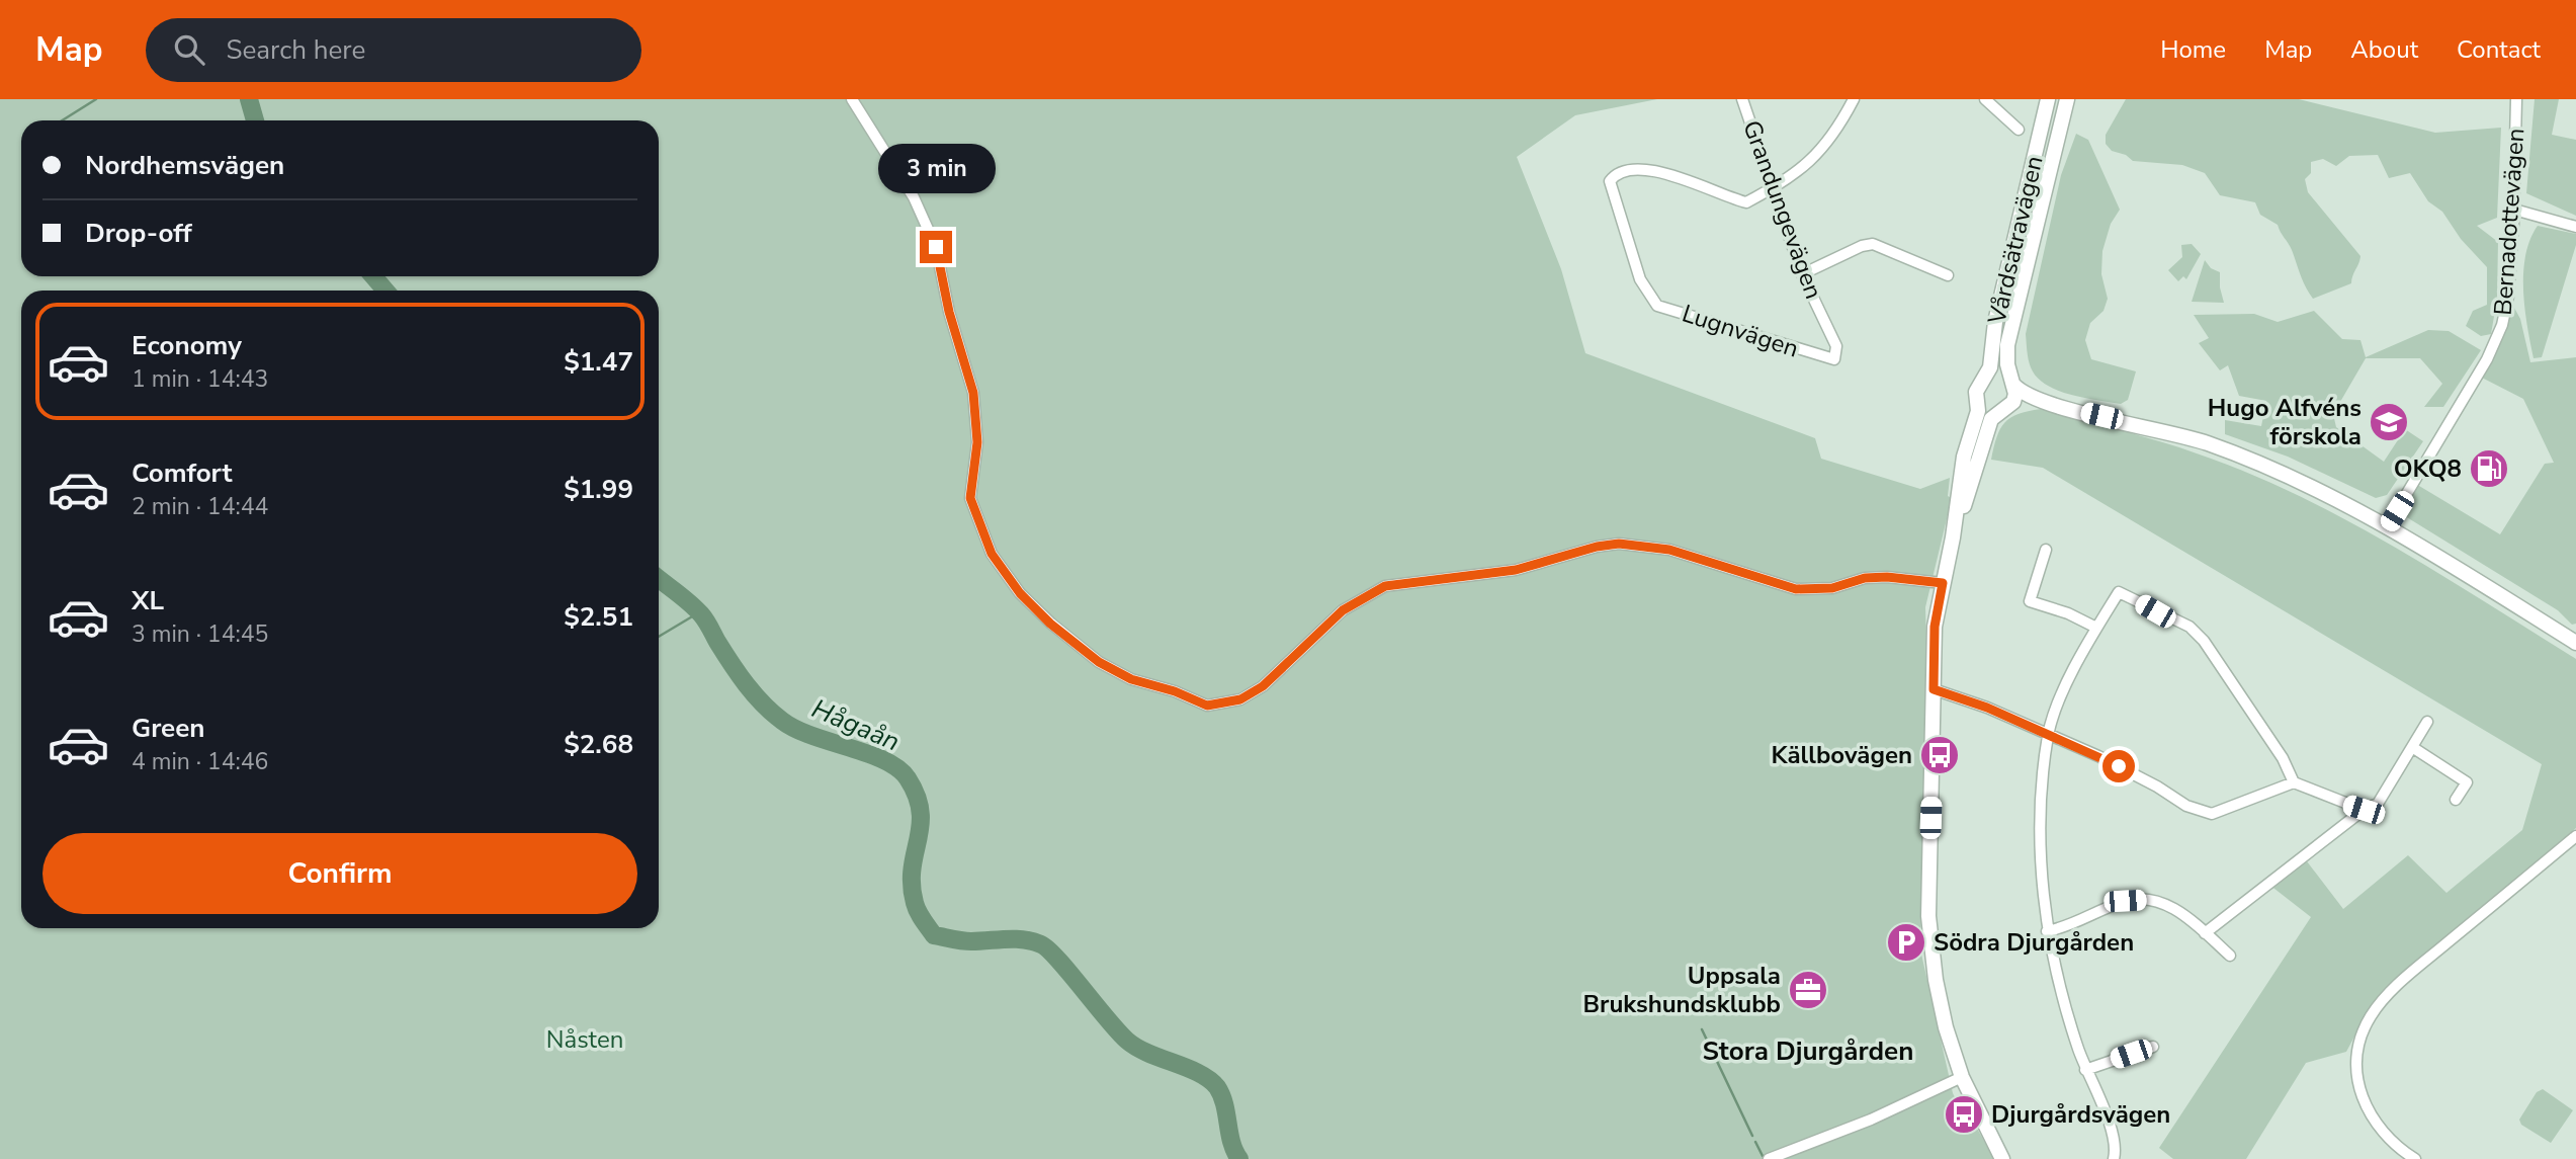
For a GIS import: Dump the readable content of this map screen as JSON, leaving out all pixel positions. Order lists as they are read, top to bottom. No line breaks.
{"streets":{"street":["Grandungevägen","Bernadottevägen","Vårdsätravägen","Lugnvägen"]},"crossings":[["Grandungevägen","Lugnvägen"]],"districts":["Stora Djurgården"],"water":["Hågaån"],"parks":["Nåsten"],"places":{"school or university":["Hugo Alfvéns förskola"],"fuel station":["OKQ8"],"bus stop":["Källbovägen","Djurgårdsvägen"],"parking":["Södra Djurgården"],"office":["Uppsala Brukshundsklubb"]},"page":{"header":"Map","search":"Search here","nav":["Home","Map","About","Contact"],"banner":["Nordhemsvägen","Drop-off"],"bubble":"3 min","list":[{"name":"Economy","note":"1 min · 14:43","value":"$1.47"},{"name":"Comfort","note":"2 min · 14:44","value":"$1.99"},{"name":"XL","note":"3 min · 14:45","value":"$2.51"},{"name":"Green","note":"4 min · 14:46","value":"$2.68"}],"buttons":"Confirm"}}
